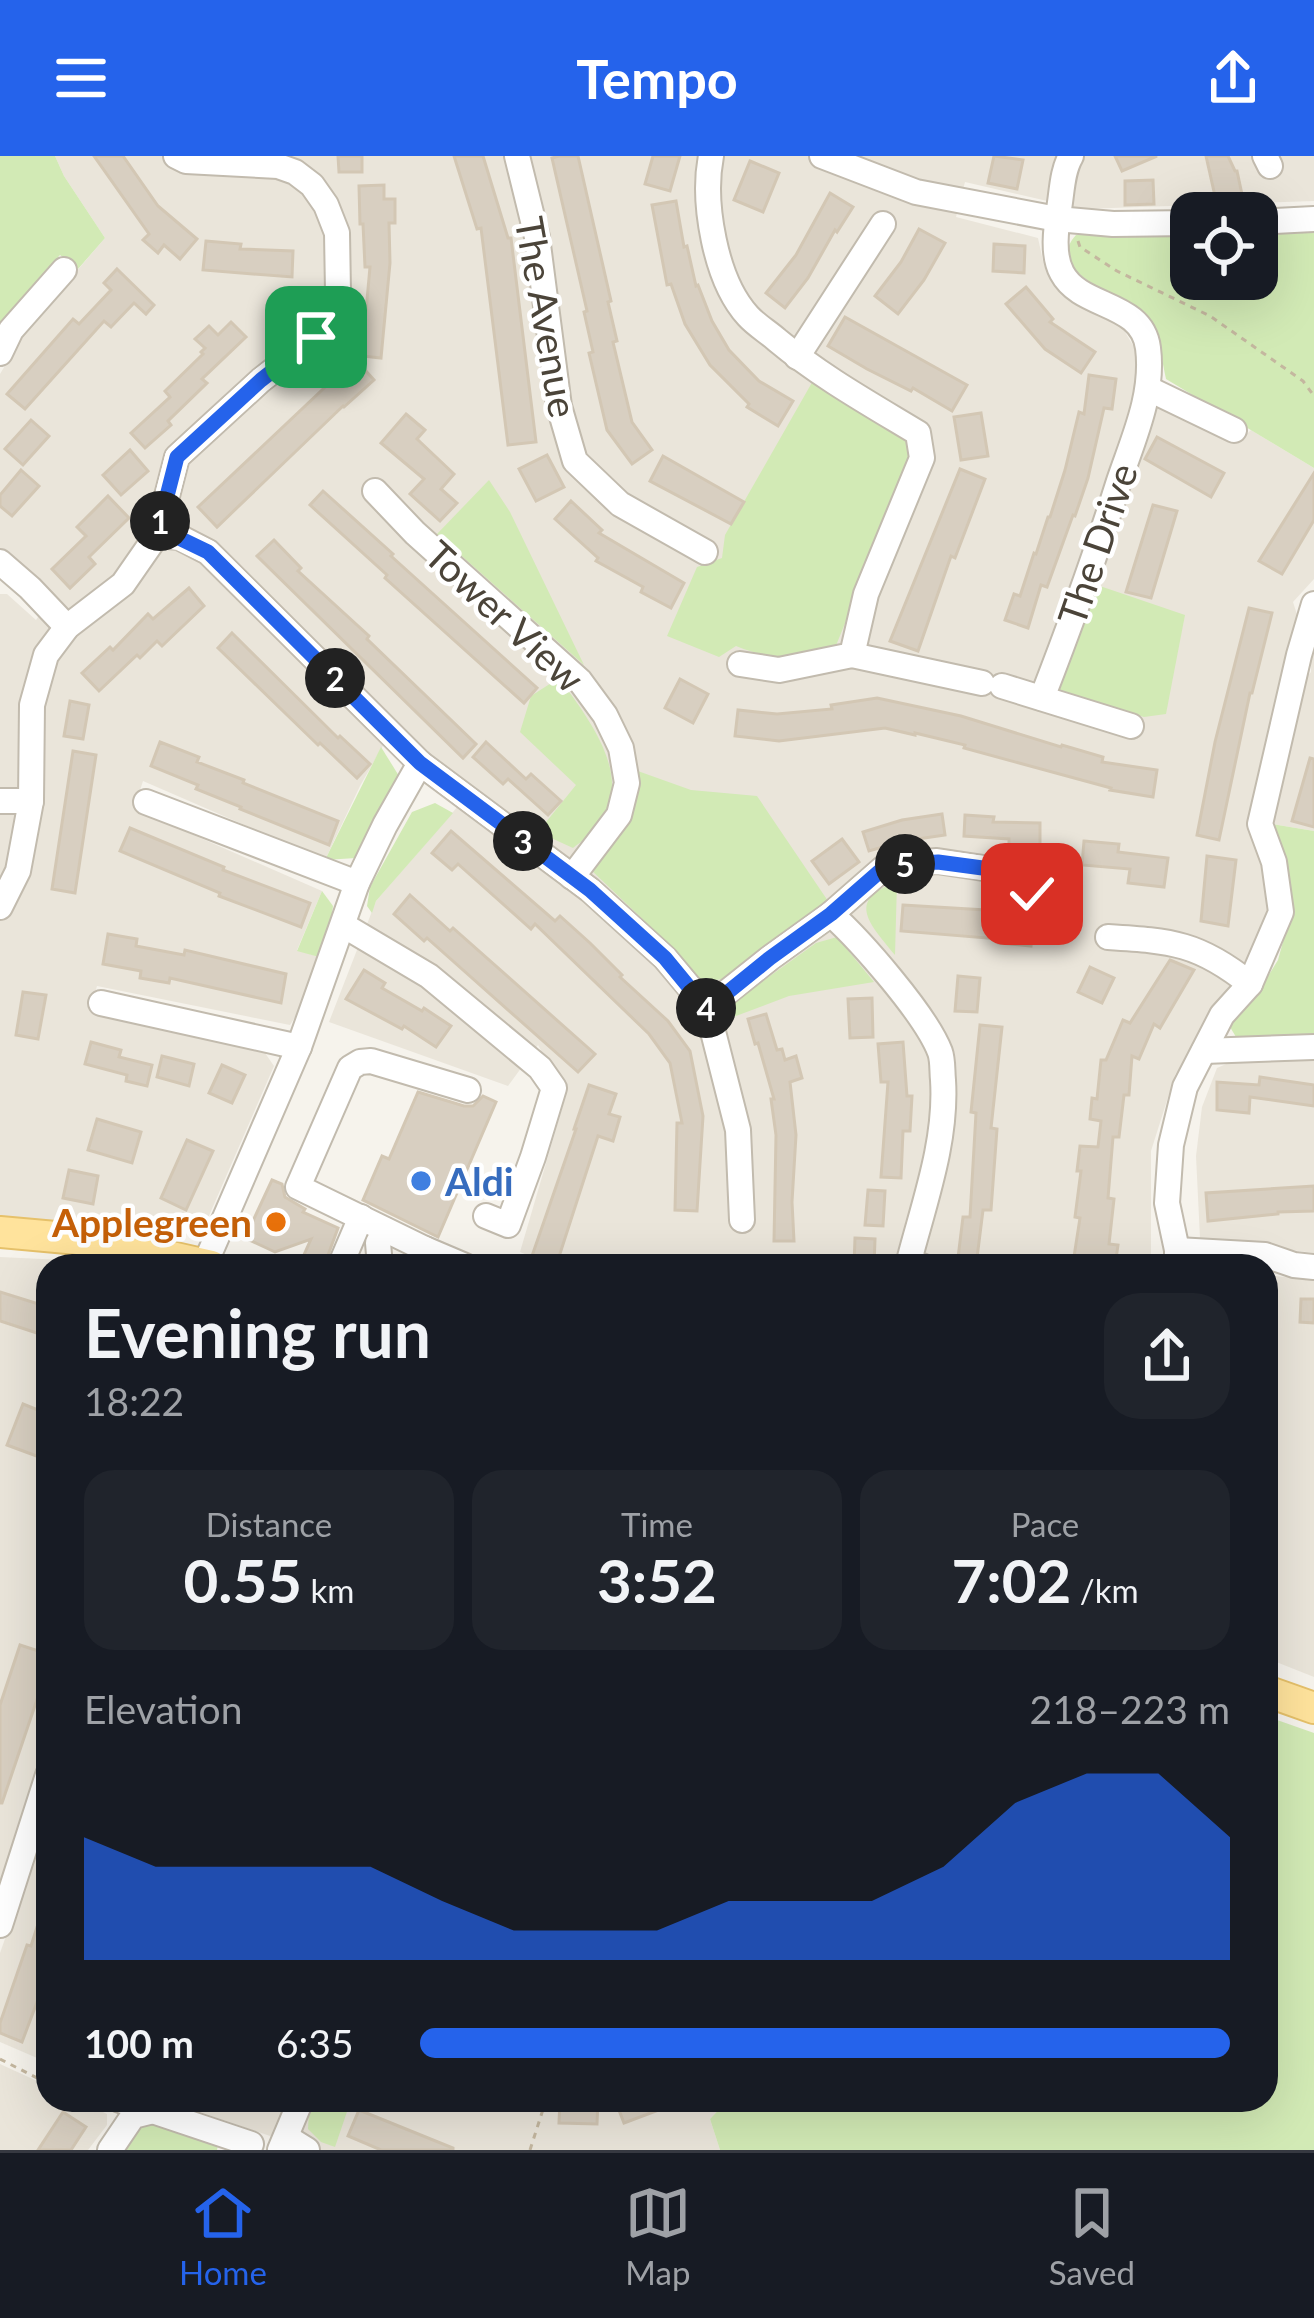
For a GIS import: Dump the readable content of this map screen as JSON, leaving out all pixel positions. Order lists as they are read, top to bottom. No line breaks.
{"streets":{"street":["The Avenue","The Drive","Tower View"]},"places":["Aldi","Applegreen"],"page":{"header":"Tempo","pins":["1","2","3","5","4"],"heading":["Evening run","18:22"],"stats":[["Distance","0.55 km"],["Time","3:52"],["Pace","7:02 /km"]],"chart":["Elevation","218–223 m"],"list":[{"name":"100 m","note":"6:35"}],"tabs":["Home","Map","Saved"]}}
